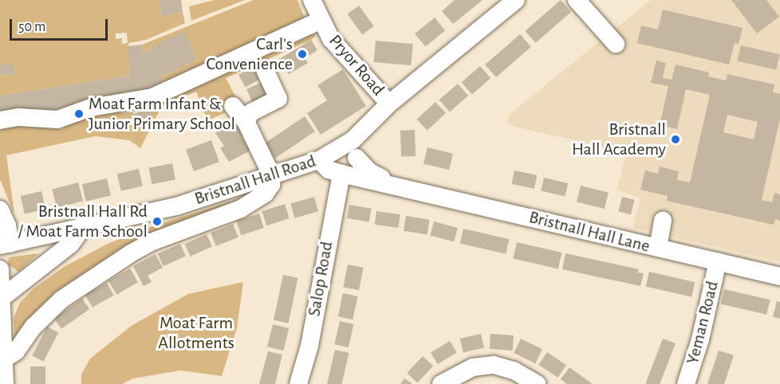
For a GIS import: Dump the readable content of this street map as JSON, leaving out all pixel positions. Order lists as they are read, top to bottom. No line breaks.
{"streets":{"street":["Pryor Road","Bristnall Hall Road","Bristnall Hall Lane","Salop Road","Yeman Road"]},"crossings":[["Pryor Road","Bristnall Hall Road"],["Bristnall Hall Road","Bristnall Hall Lane"],["Bristnall Hall Road","Salop Road"],["Bristnall Hall Lane","Salop Road"],["Bristnall Hall Lane","Yeman Road"]],"parks":["Moat Farm Allotments"],"places":["Carl's Convenience","Moat Farm Infant & Junior Primary School","Bristnall Hall Academy","Bristnall Hall Rd / Moat Farm School"],"scale_bar":"50 m"}
